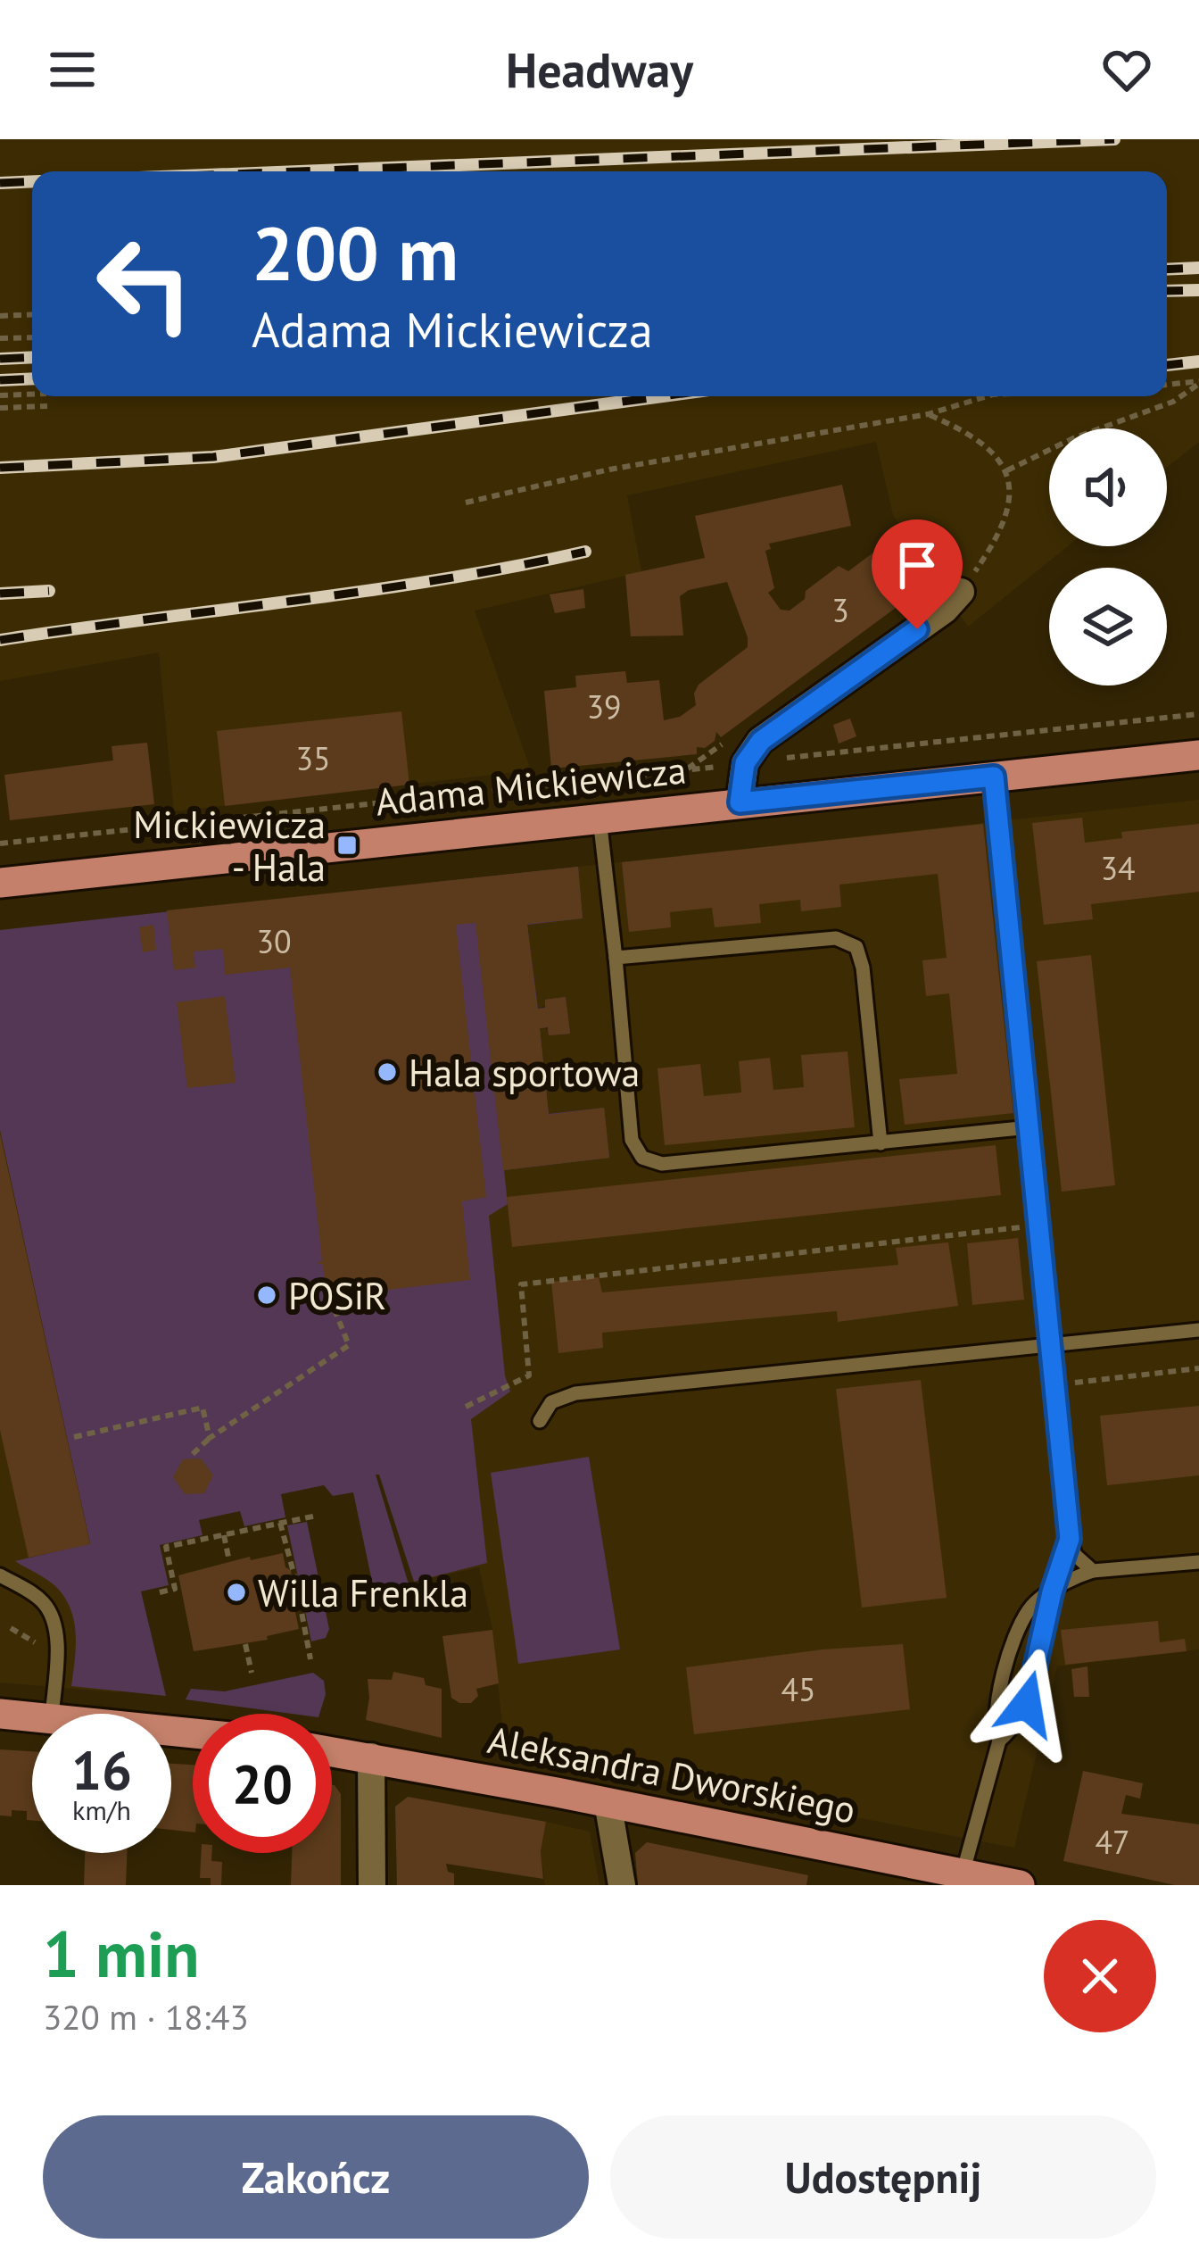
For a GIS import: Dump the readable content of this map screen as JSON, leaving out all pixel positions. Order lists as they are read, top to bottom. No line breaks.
{"streets":{"main road":["Adama Mickiewicza","Aleksandra Dworskiego"]},"places":{"transit":["Mickiewicza - Hala"],"other":["Hala sportowa","POSiR","Willa Frenkla"]},"house_numbers":["3","39","35","34","30","45","47"],"page":{"header":"Headway","turn":["200 m","Adama Mickiewicza"],"speed":"16 km/h","limit":"20","heading":["1 min","320 m · 18:43"],"buttons":["Zakończ","Udostępnij"]}}
